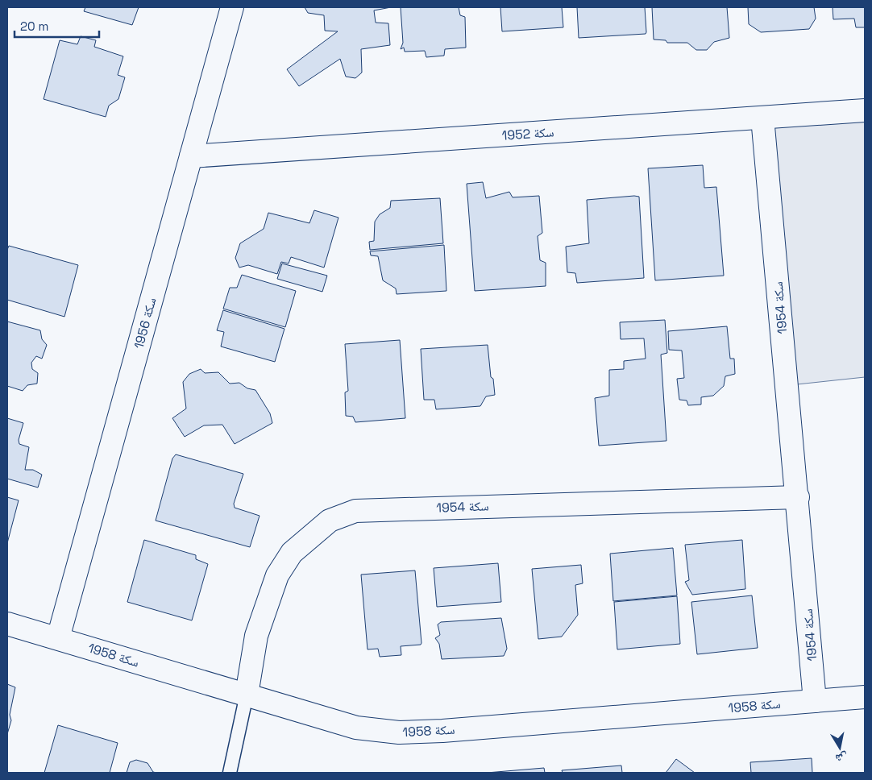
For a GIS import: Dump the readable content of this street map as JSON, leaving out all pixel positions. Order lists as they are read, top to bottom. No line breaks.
{"streets":{"street":["سكة 1952","سكة 1954","سكة 1956","سكة 1958"]},"crossings":[["سكة 1952","سكة 1954"],["سكة 1952","سكة 1956"],["سكة 1954","سكة 1958"],["سكة 1956","سكة 1958"]],"scale_bar":"20 m","north":"bottom"}
